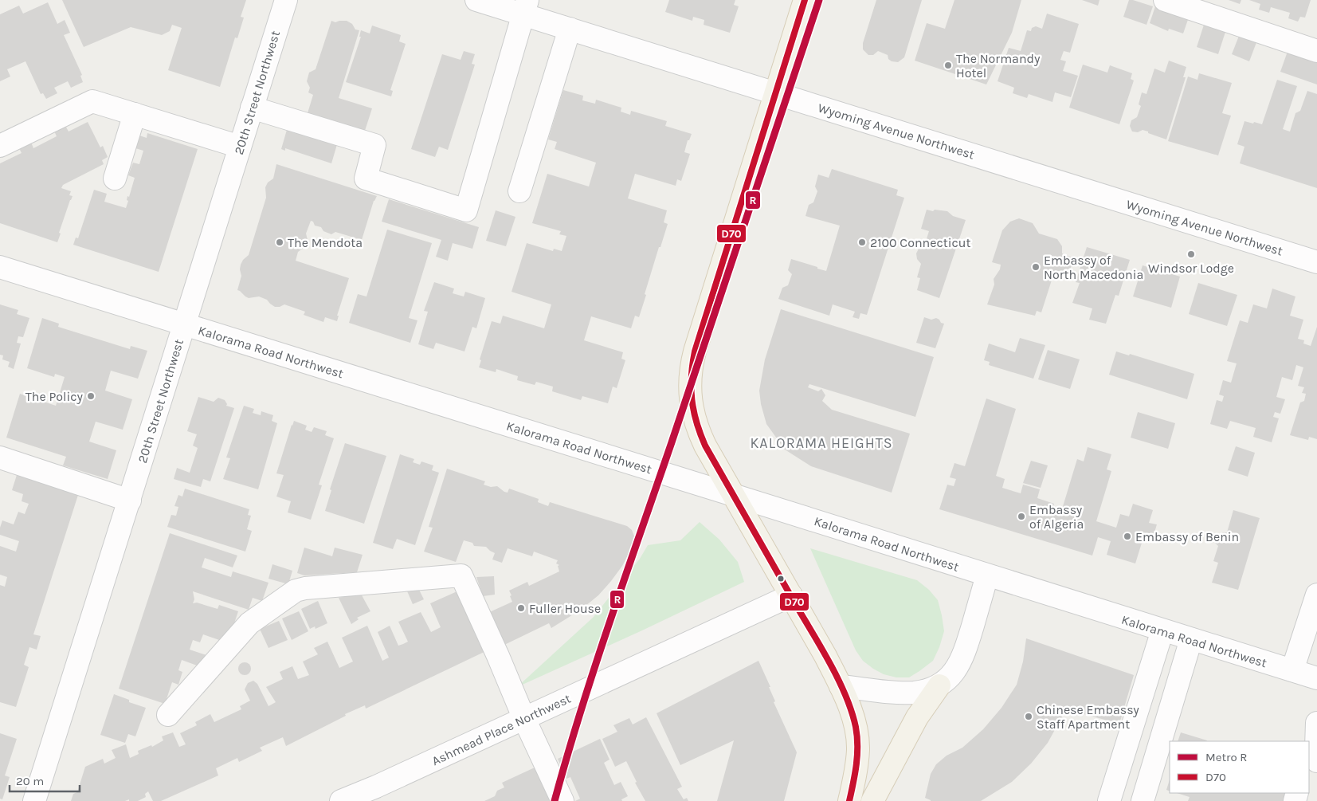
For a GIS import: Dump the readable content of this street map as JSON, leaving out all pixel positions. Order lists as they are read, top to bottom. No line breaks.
{"streets":{"street":["20th Street Northwest","Wyoming Avenue Northwest","Kalorama Road Northwest","Ashmead Place Northwest"]},"crossings":[["20th Street Northwest","Kalorama Road Northwest"]],"districts":["KALORAMA HEIGHTS"],"places":["The Normandy Hotel","The Mendota","2100 Connecticut","Windsor Lodge","Embassy of North Macedonia","The Policy","Embassy of Algeria","Embassy of Benin","Fuller House","Chinese Embassy Staff Apartment"],"lines":["metro line R","transit line D70"],"legend":["Metro R","D70"],"scale_bar":"20 m"}
